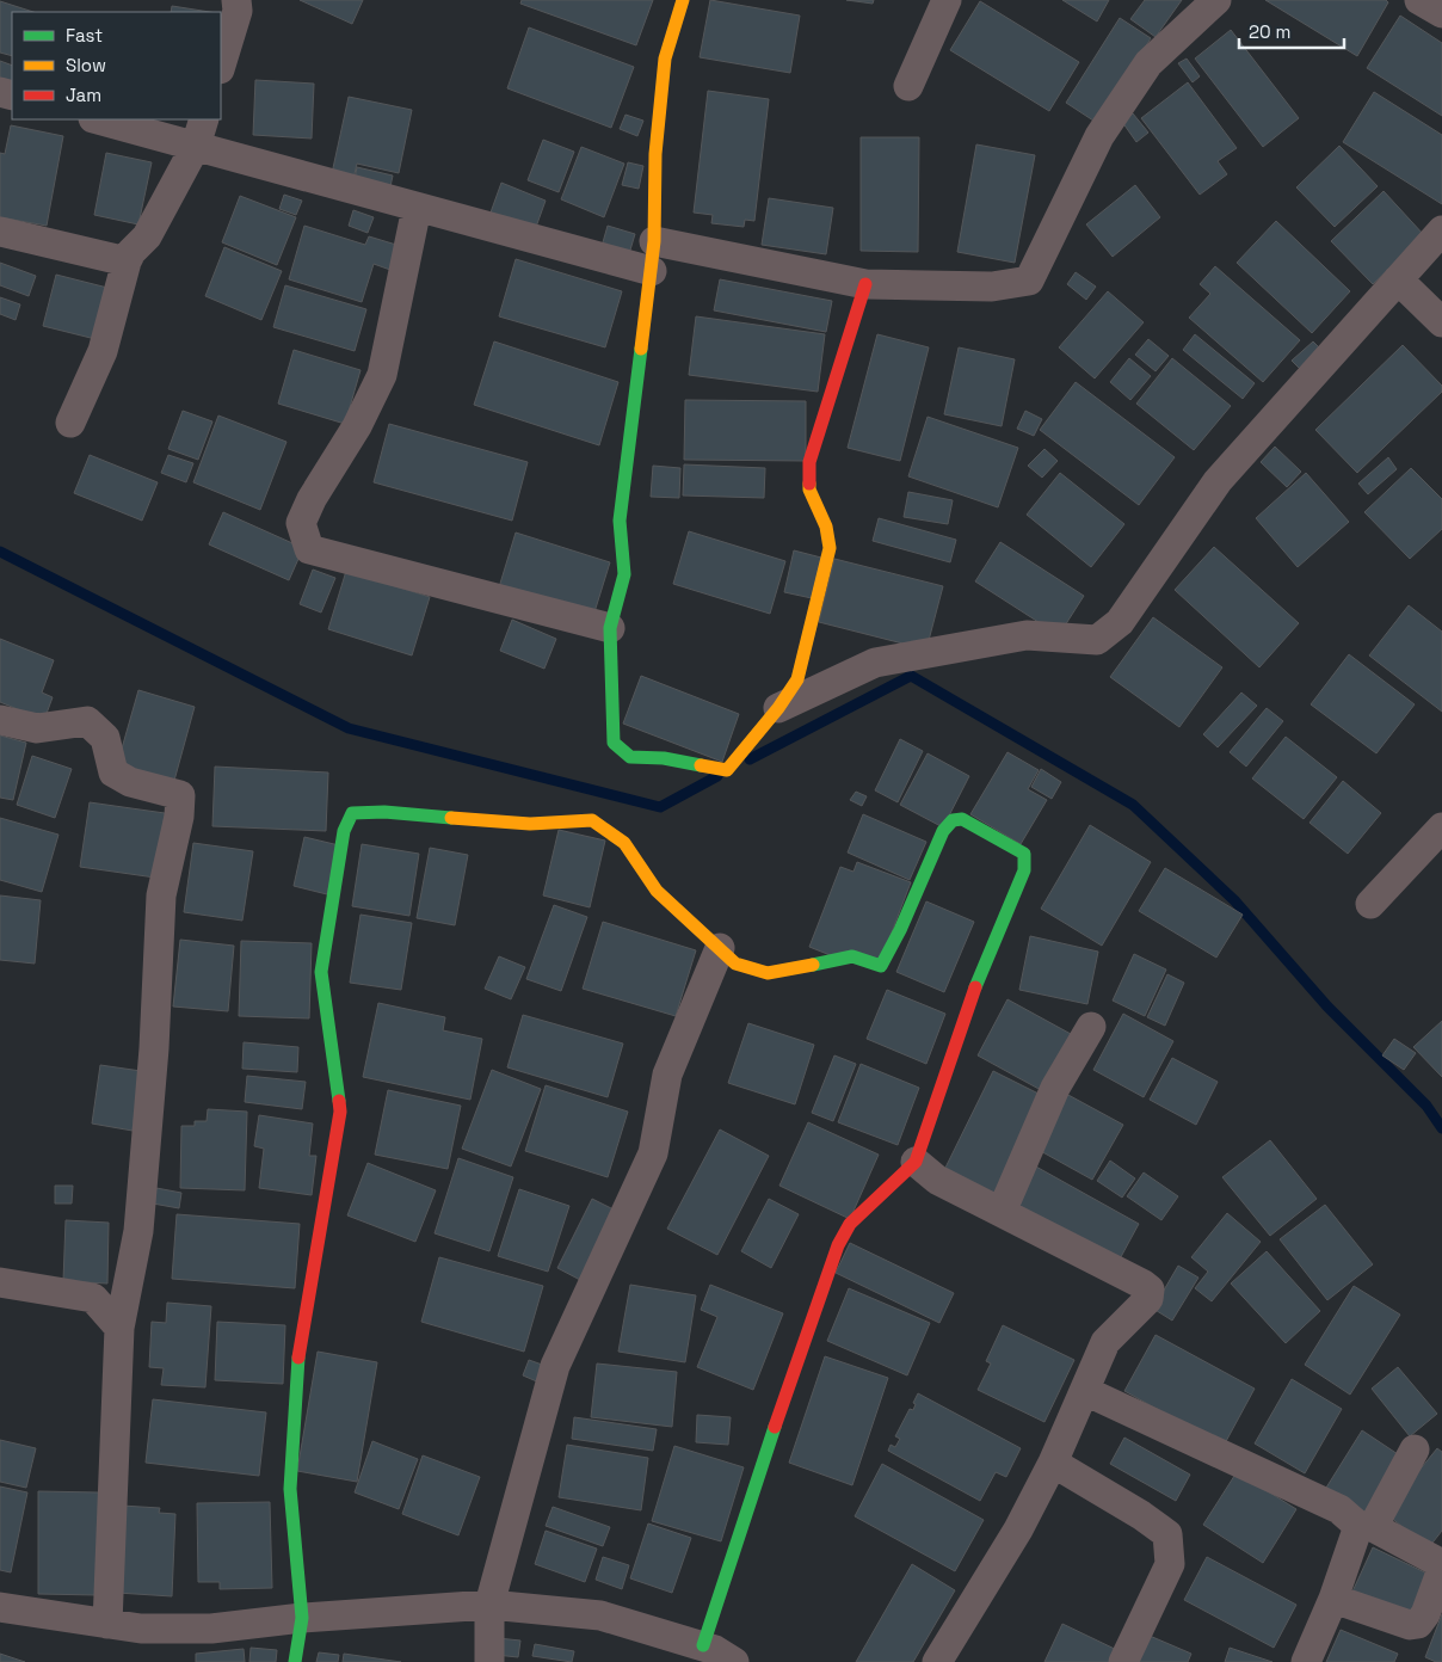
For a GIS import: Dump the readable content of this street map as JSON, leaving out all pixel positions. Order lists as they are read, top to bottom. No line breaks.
{"legend":["Fast","Slow","Jam"],"scale_bar":"20 m"}
